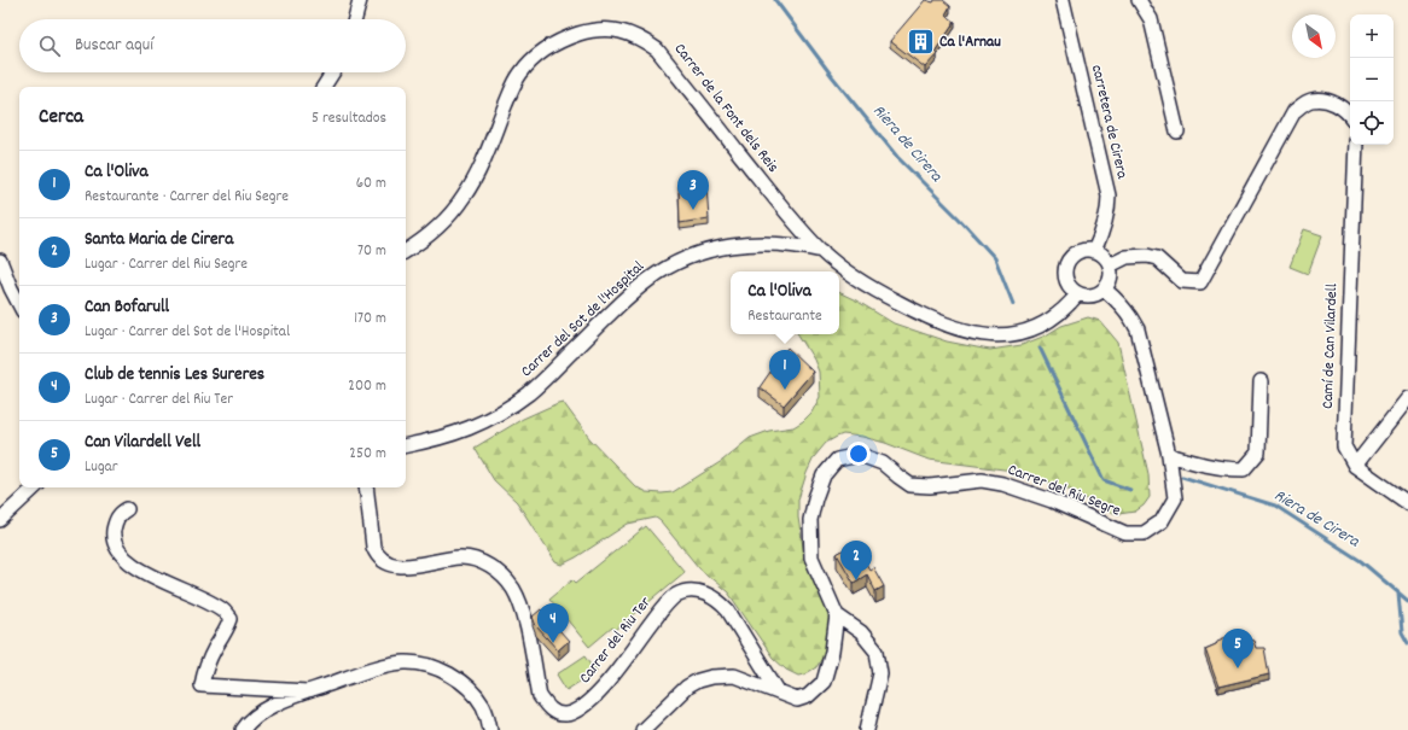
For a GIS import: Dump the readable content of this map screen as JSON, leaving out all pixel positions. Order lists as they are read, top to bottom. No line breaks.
{"streets":{"street":["Carrer de la Font dels Reis","carretera de Cirera","Carrer del Sot de l'Hospital","Camí de Can Vilardell","Carrer del Riu Segre","Carrer del Riu Ter"]},"crossings":[["Carrer de la Font dels Reis","carretera de Cirera"],["Carrer de la Font dels Reis","Carrer del Sot de l'Hospital"],["Carrer de la Font dels Reis","Carrer del Riu Segre"],["carretera de Cirera","Carrer del Riu Segre"]],"water":["Riera de Cirera"],"places":{"building":["Ca l'Arnau"]},"north":"bottom right","page":{"map_buttons":["+","−"],"search":"Buscar aquí","heading":["Cerca","5 resultados"],"list":[{"mark":"1","name":"Ca l'Oliva","note":"Restaurante · Carrer del Riu Segre","value":"60 m"},{"mark":"2","name":"Santa Maria de Cirera","note":"Lugar · Carrer del Riu Segre","value":"70 m"},{"mark":"3","name":"Can Bofarull","note":"Lugar · Carrer del Sot de l'Hospital","value":"170 m"},{"mark":"4","name":"Club de tennis Les Sureres","note":"Lugar · Carrer del Riu Ter","value":"200 m"},{"mark":"5","name":"Can Vilardell Vell","note":"Lugar","value":"250 m"}],"pins":["3","1","2","4","5"],"popup":["Ca l'Oliva","Restaurante"]}}
